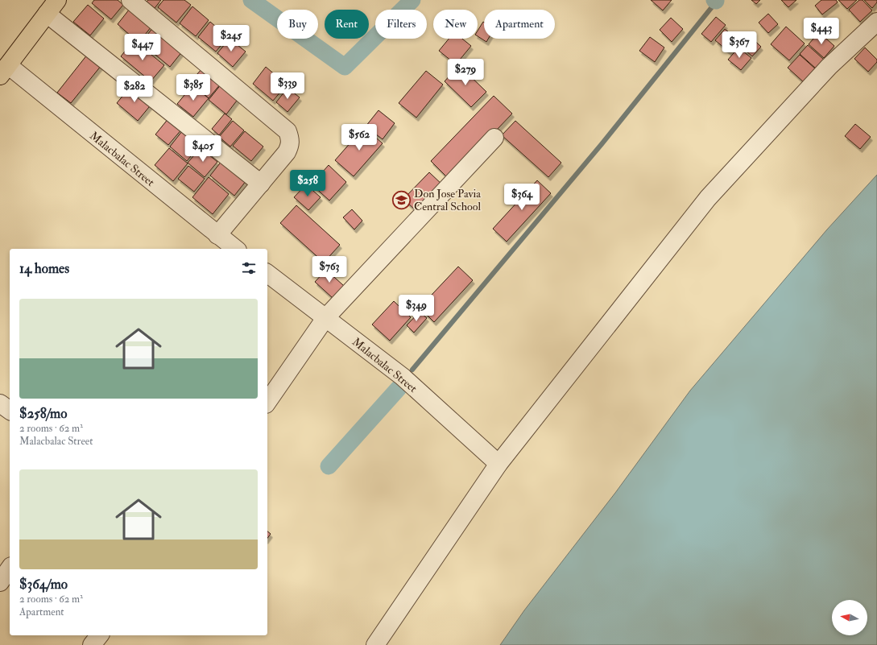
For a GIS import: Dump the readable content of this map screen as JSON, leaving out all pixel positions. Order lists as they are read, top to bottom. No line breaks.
{"streets":{"street":["Malacbalac Street"]},"places":{"school or university":["Don Jose Pavia Central School"]},"north":"left","page":{"chip":["Buy","Rent","Filters","New","Apartment"],"price":["$443","$245","$367","$447","$279","$339","$385","$282","$562","$405","$258","$364","$763","$349"],"heading":"14 homes","list":[{"name":"$258/mo","note":"2 rooms · 62 m² · Malacbalac Street"},{"name":"$364/mo","note":"2 rooms · 62 m² · Apartment"}]}}
